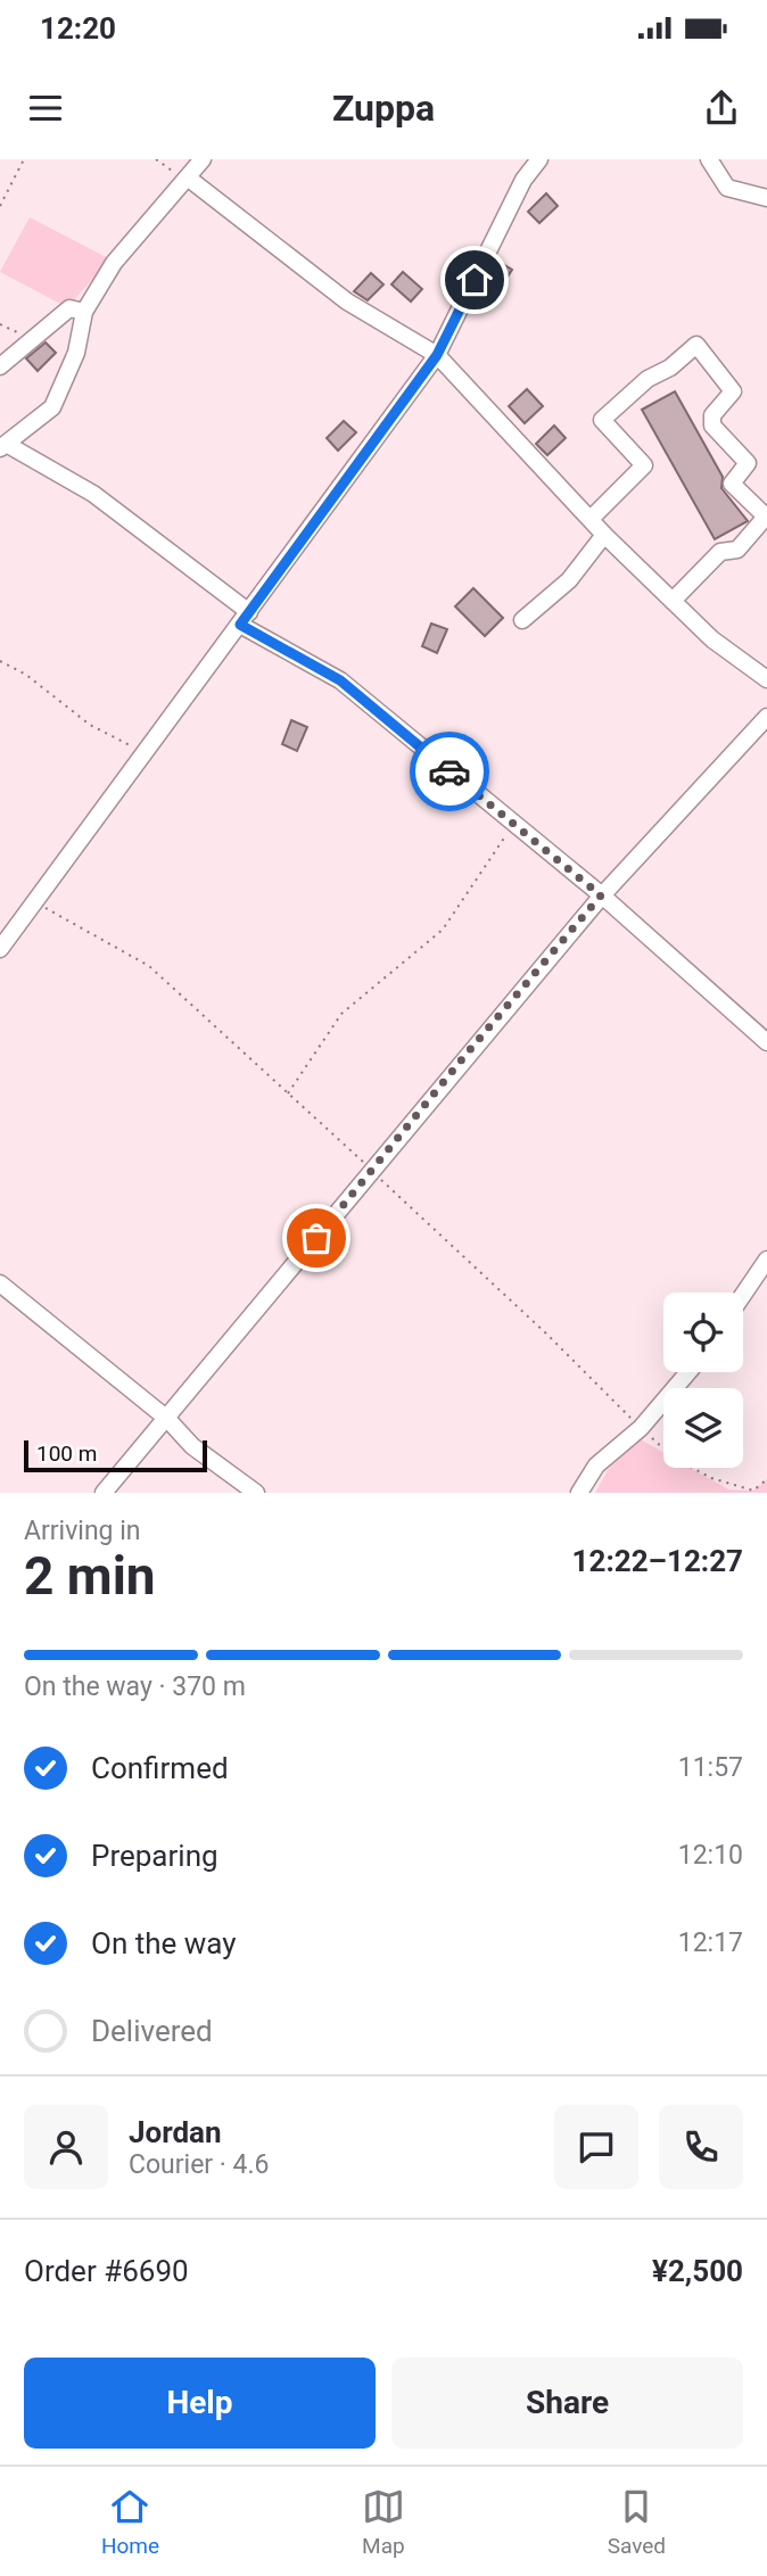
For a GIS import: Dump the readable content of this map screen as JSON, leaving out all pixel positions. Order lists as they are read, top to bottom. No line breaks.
{"scale_bar":"100 m","page":{"status":"12:20","header":"Zuppa","scale":"100 m","heading":["2 min","Arriving in","12:22–12:27"],"panel":["Jordan","Courier · 4.6","Order #6690","¥2,500"],"bar":"On the way · 370 m","list":[["Confirmed","11:57"],["Preparing","12:10"],["On the way","12:17"],"Delivered"],"buttons":["Help","Share"],"tabs":["Home","Map","Saved"]}}
